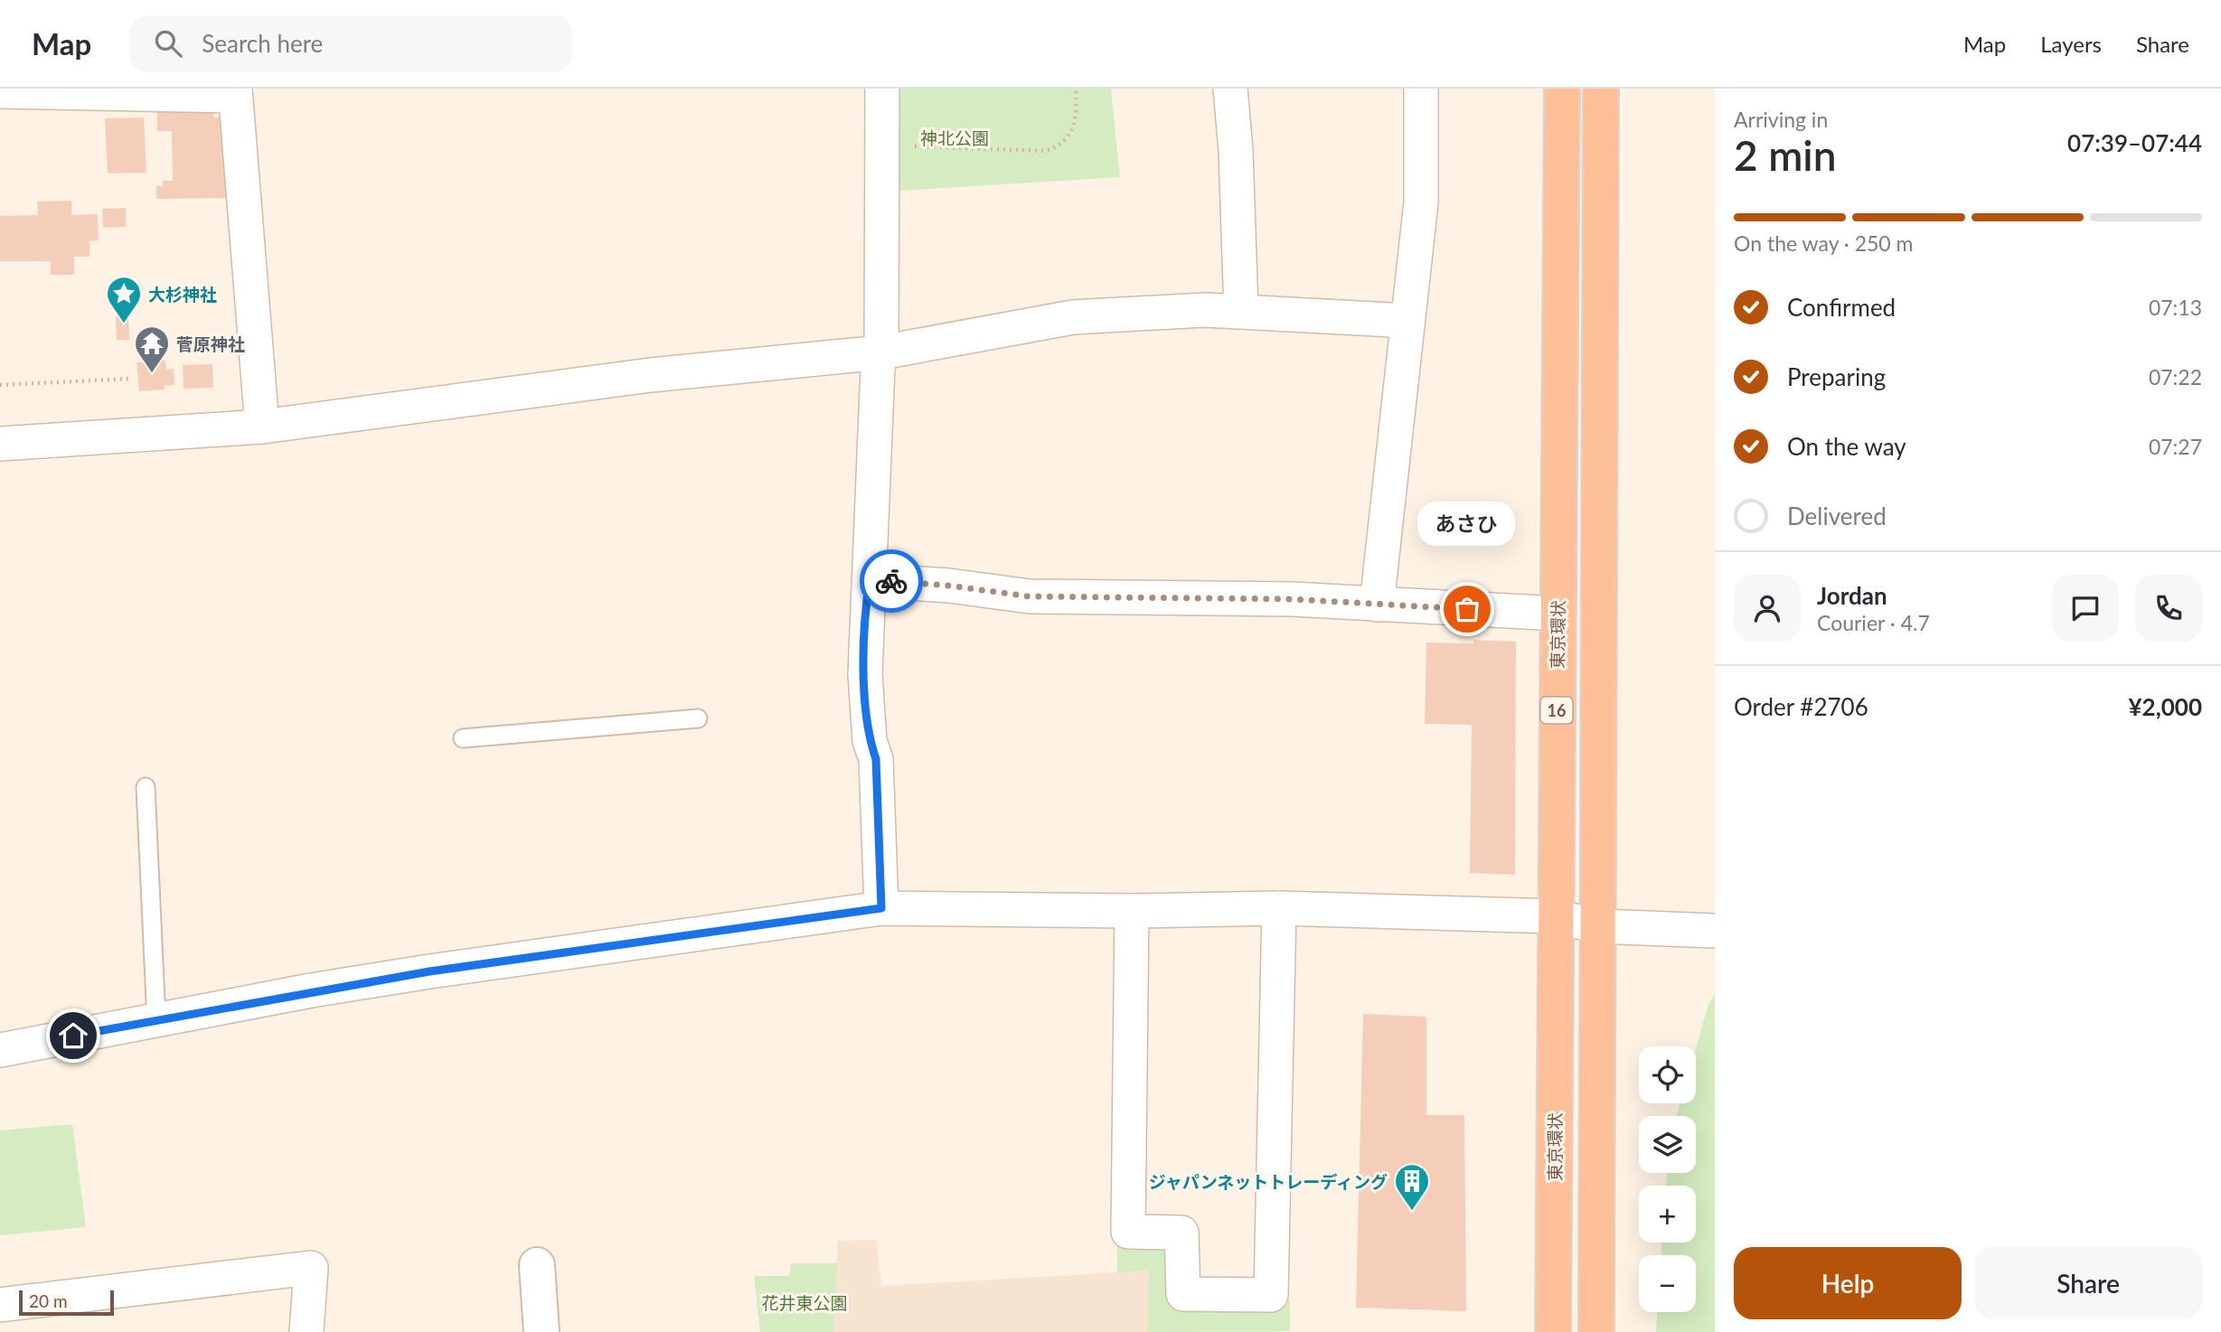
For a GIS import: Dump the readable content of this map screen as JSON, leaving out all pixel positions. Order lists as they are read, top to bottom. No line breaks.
{"streets":{"highway":["東京環状","16"]},"parks":["神北公園","花井東公園"],"places":{"place":["大杉神社"],"temple":["菅原神社"],"other":["あさひ"],"building":["ジャパンネットトレーディング"]},"scale_bar":"20 m","page":{"header":"Map","search":"Search here","nav":["Map","Layers","Share"],"heading":["2 min","Arriving in","07:39–07:44"],"panel":["Jordan","Courier · 4.7","Order #2706","¥2,000"],"bar":"On the way · 250 m","list":[["Confirmed","07:13"],["Preparing","07:22"],["On the way","07:27"],"Delivered"],"bubble":"あさひ","map_buttons":["+","−"],"buttons":["Help","Share"],"scale":"20 m"}}
